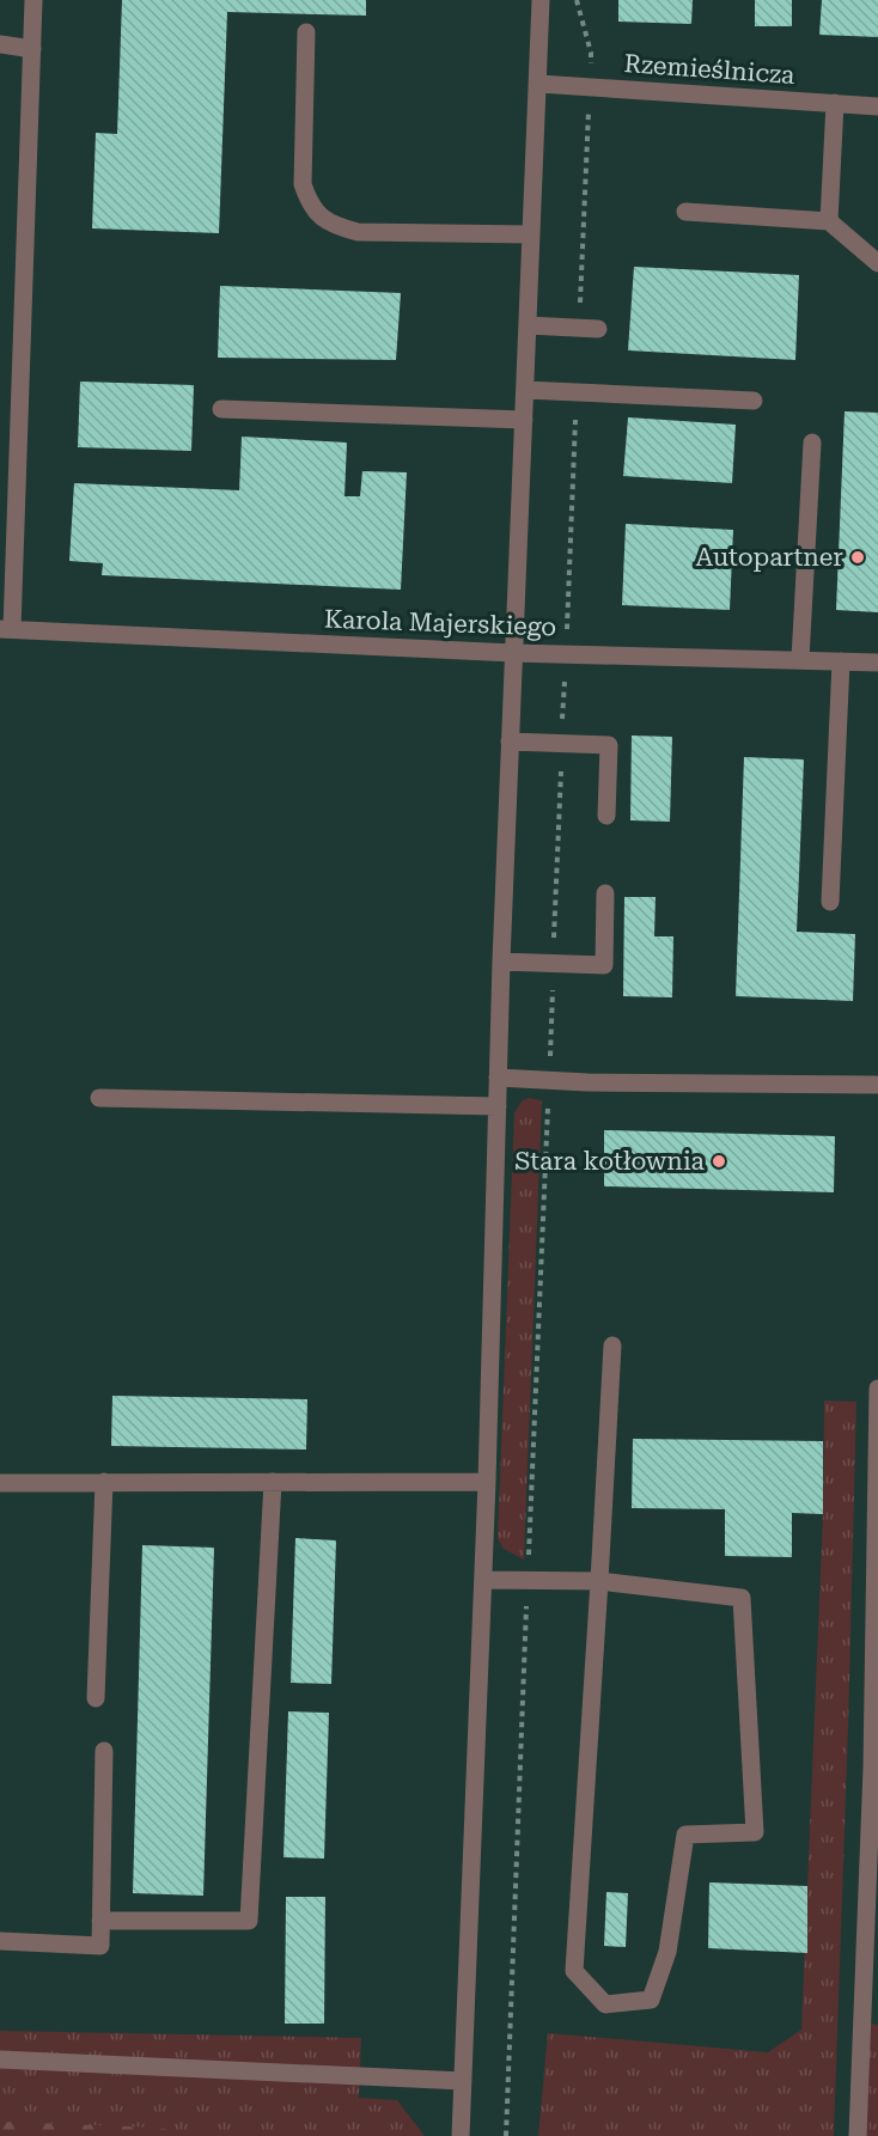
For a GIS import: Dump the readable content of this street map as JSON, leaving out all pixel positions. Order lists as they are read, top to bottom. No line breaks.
{"streets":{"street":["Rzemieślnicza","Karola Majerskiego"]},"places":["Autopartner","Stara kotłownia"]}
